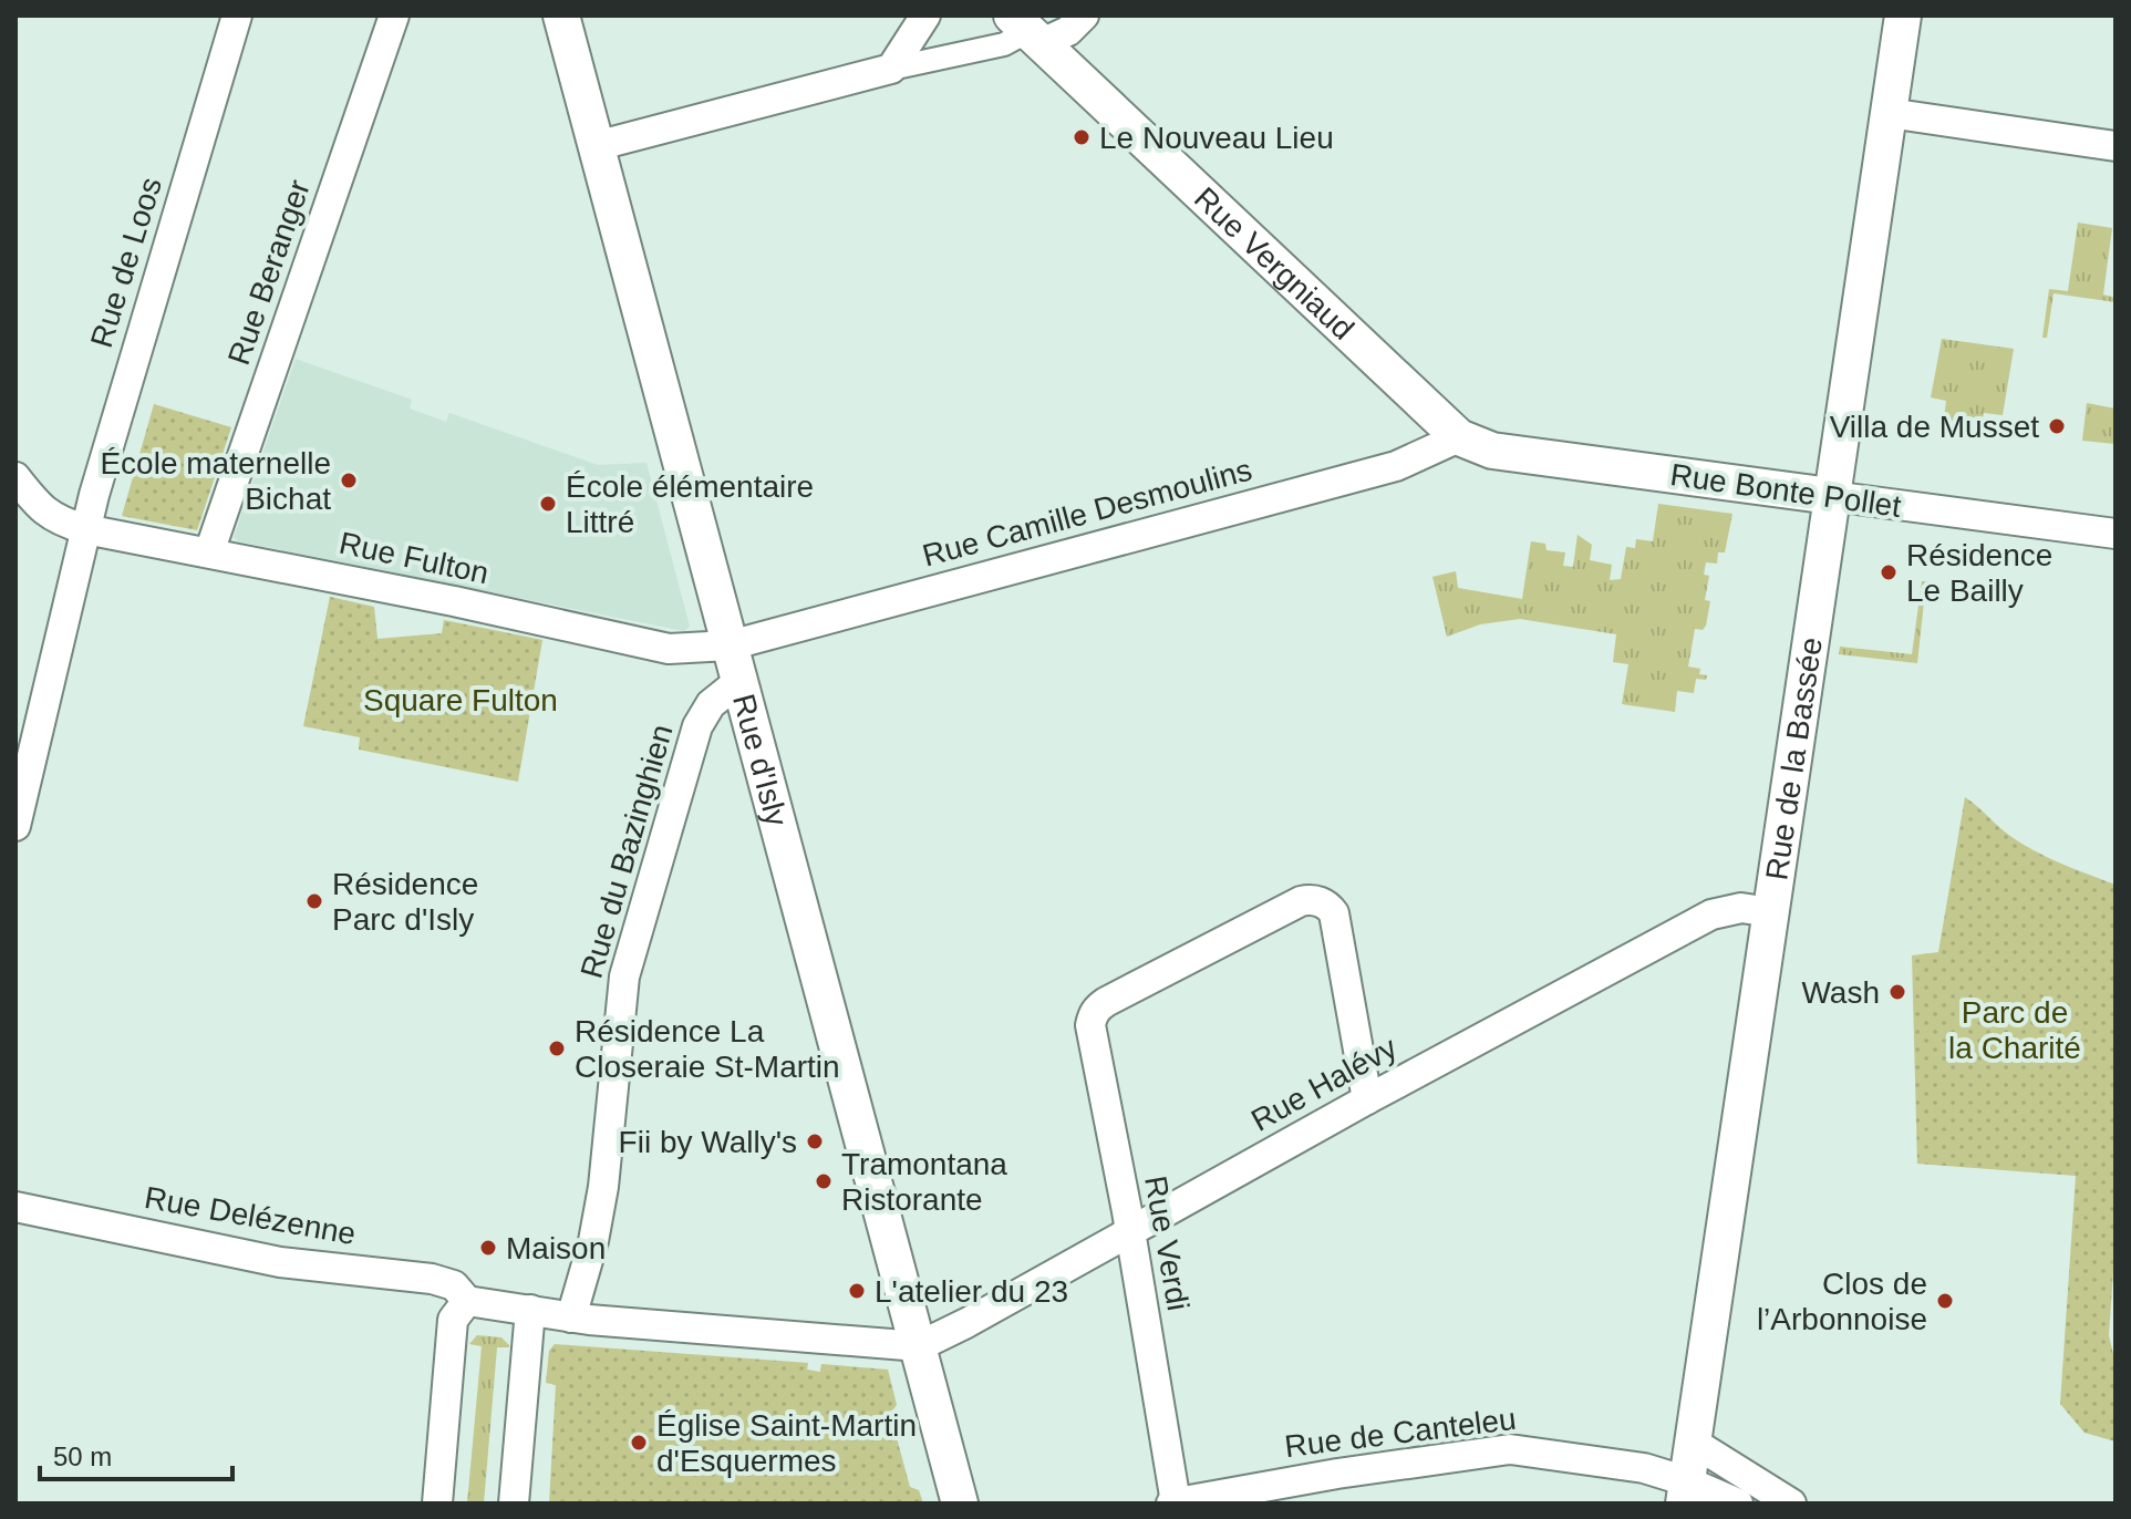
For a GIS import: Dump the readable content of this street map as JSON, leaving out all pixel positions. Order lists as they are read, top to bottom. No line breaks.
{"streets":{"street":["Rue de Loos","Rue Vergniaud","Rue Beranger","Rue Bonte Pollet","Rue Camille Desmoulins","Rue Fulton","Rue d'Isly","Rue de la Bassée","Rue du Bazinghien","Rue Halévy","Rue Delézenne","Rue Verdi","Rue de Canteleu"]},"crossings":[["Rue de Loos","Rue Fulton"],["Rue Vergniaud","Rue Bonte Pollet"],["Rue Vergniaud","Rue Camille Desmoulins"],["Rue Beranger","Rue Fulton"],["Rue Bonte Pollet","Rue Camille Desmoulins"],["Rue Bonte Pollet","Rue de la Bassée"],["Rue Camille Desmoulins","Rue Fulton"],["Rue Camille Desmoulins","Rue d'Isly"],["Rue Fulton","Rue d'Isly"],["Rue d'Isly","Rue du Bazinghien"],["Rue d'Isly","Rue Halévy"],["Rue de la Bassée","Rue Halévy"],["Rue de la Bassée","Rue de Canteleu"],["Rue Halévy","Rue Verdi"],["Rue Verdi","Rue de Canteleu"]],"parks":["Square Fulton","Parc de la Charité"],"places":["Le Nouveau Lieu","Villa de Musset","École maternelle Bichat","École élémentaire Littré","Résidence Le Bailly","Résidence Parc d'Isly","Wash","Résidence La Closeraie St-Martin","Fii by Wally's","Tramontana Ristorante","Maison","L'atelier du 23","Clos de l’Arbonnoise","Église Saint-Martin d'Esquermes"],"scale_bar":"50 m"}
